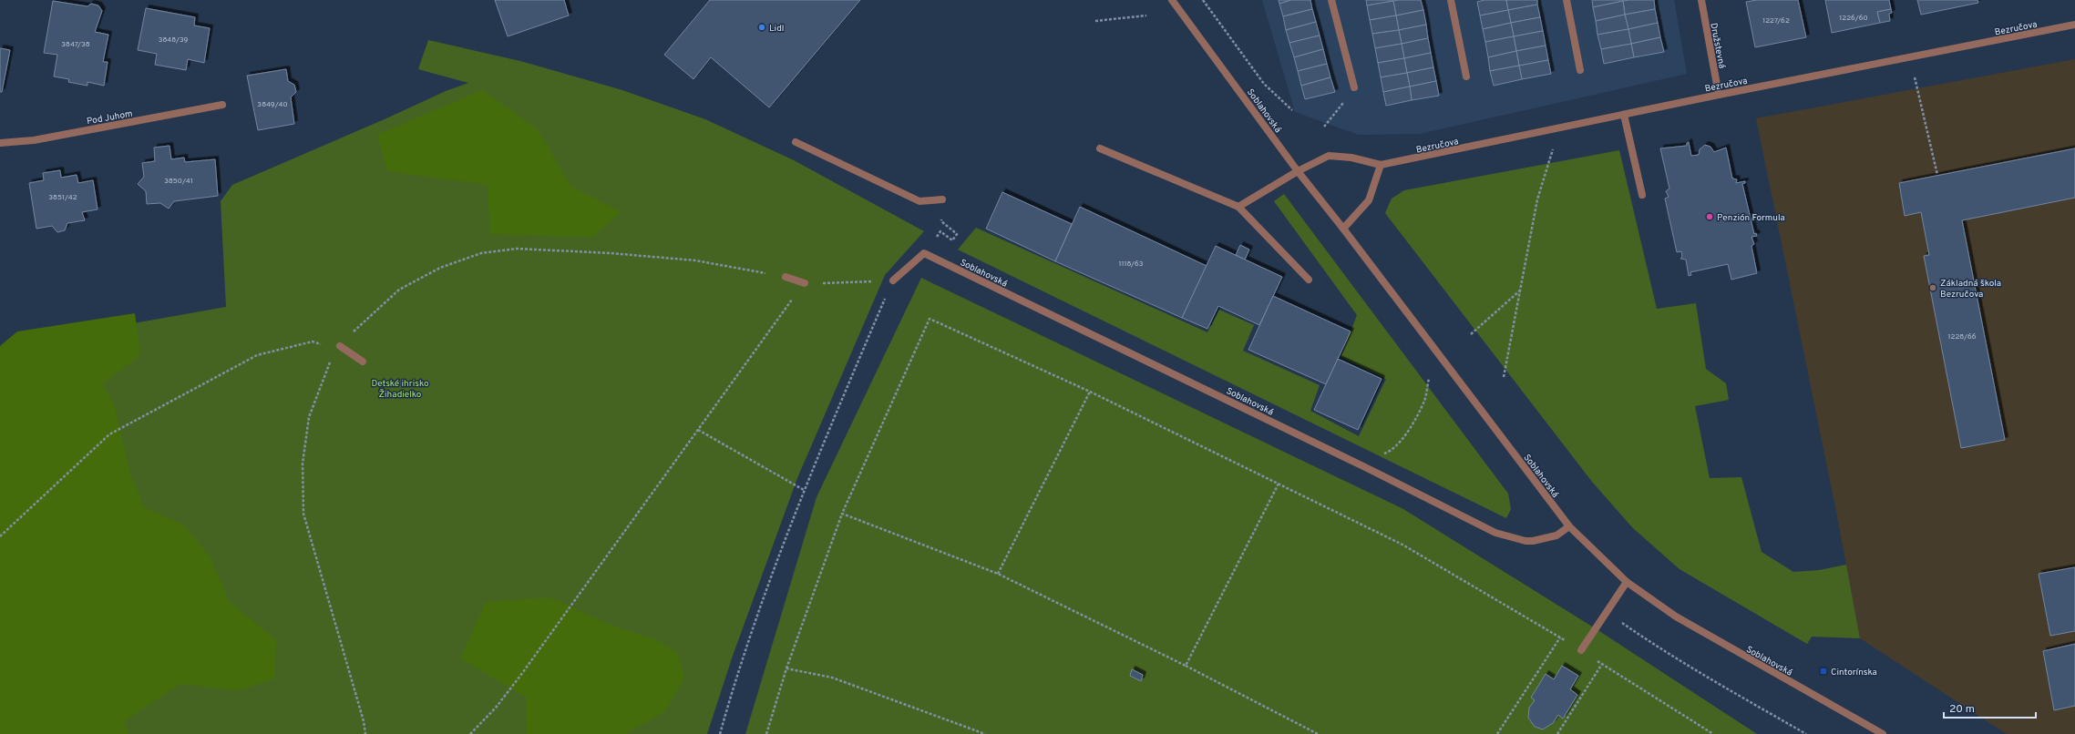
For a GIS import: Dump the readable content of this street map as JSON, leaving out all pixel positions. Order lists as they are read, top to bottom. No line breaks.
{"streets":{"street":["Bezručova","Družstevná","Soblahovská","Pod Juhom"]},"crossings":[["Bezručova","Družstevná"],["Bezručova","Soblahovská"]],"parks":["Detské ihrisko Žihadielko"],"places":{"other":["Lidl","Penzión Formula","Základná škola Bezručova"],"transit":["Cintorínska"]},"house_numbers":["1226/60","1227/62","3848/39","3847/38","3849/40","3850/41","3851/42","1118/63","1228/66"],"scale_bar":"20 m"}
